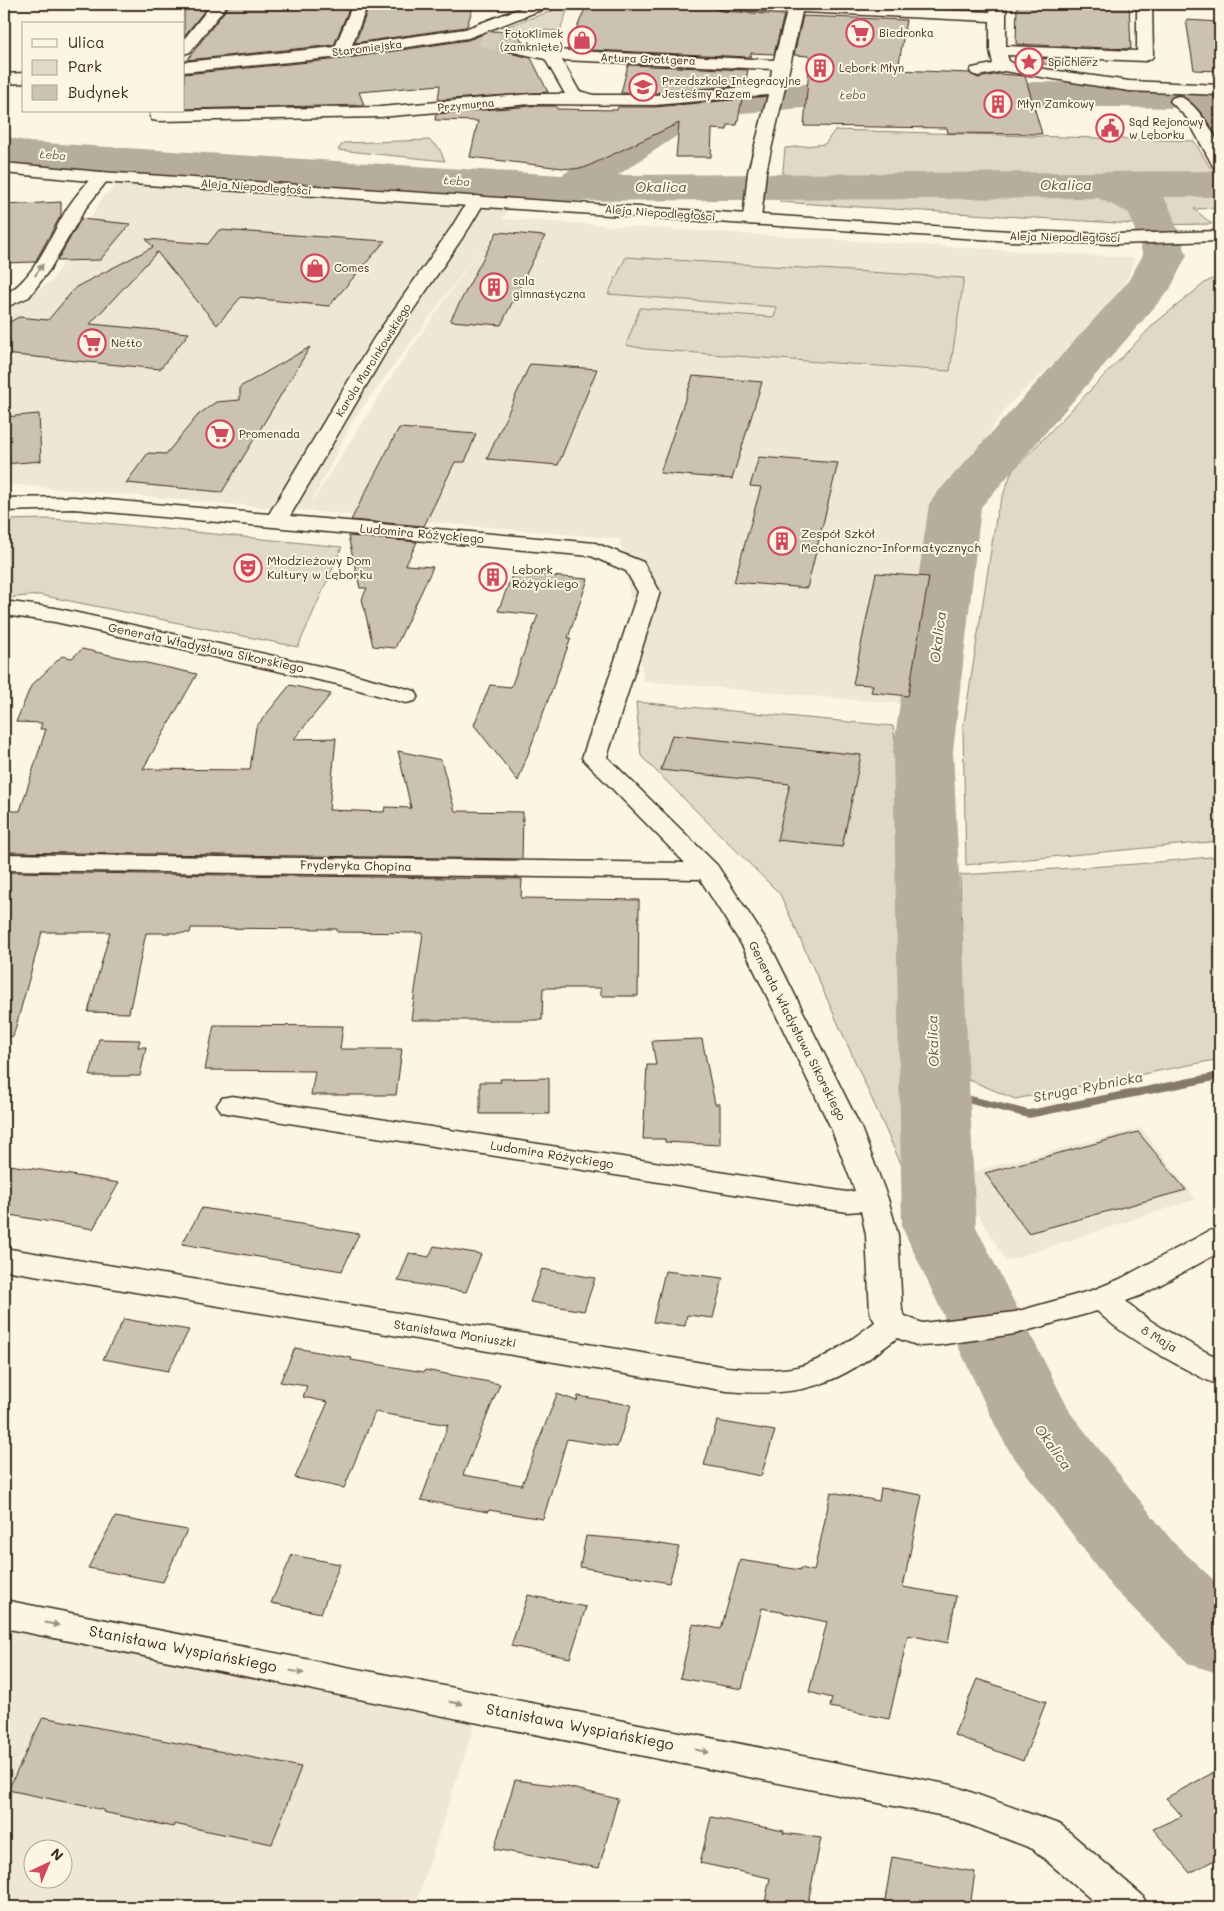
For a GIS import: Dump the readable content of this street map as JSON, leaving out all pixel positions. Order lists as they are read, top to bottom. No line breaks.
{"streets":{"street":["Staromiejska","Artura Grottgera","Przymurna","Aleja Niepodległości","Karola Marcinkowskiego","Ludomira Różyckiego","Generała Władysława Sikorskiego","Fryderyka Chopina","Stanisława Moniuszki","8 Maja","Stanisława Wyspiańskiego"]},"crossings":[["Aleja Niepodległości","Karola Marcinkowskiego"],["Karola Marcinkowskiego","Ludomira Różyckiego"],["Ludomira Różyckiego","Generała Władysława Sikorskiego"],["Generała Władysława Sikorskiego","Fryderyka Chopina"],["Generała Władysława Sikorskiego","Stanisława Moniuszki"]],"one_way":["Stanisława Wyspiańskiego"],"water":["Łeba","Okalica","Struga Rybnicka"],"places":{"supermarket":["Biedronka","Netto","Promenada"],"shop":["FotoKlimek (zamknięte)","Comes"],"place":["Spichlerz"],"building":["Lębork Młyn","Młyn Zamkowy","sala gimnastyczna","Zespół Szkół Mechaniczno-Informatycznych","Lębork Różyckiego"],"school or university":["Przedszkole Integracyjne Jesteśmy Razem"],"public building":["Sąd Rejonowy w Lęborku"],"theatre":["Młodzieżowy Dom Kultury w Lęborku"]},"legend":["Ulica","Park","Budynek"],"north":"top right"}
